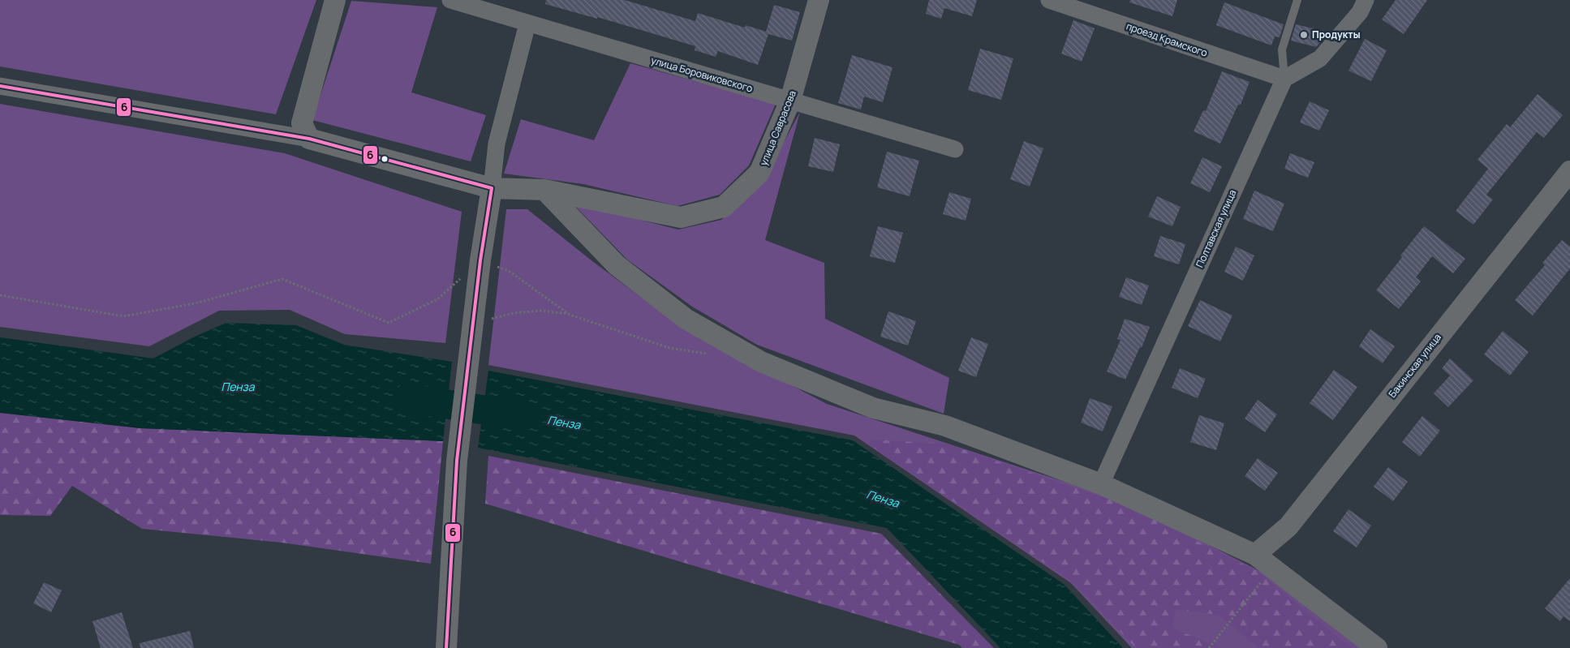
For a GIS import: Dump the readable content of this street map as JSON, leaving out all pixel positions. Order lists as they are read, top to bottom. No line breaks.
{"streets":{"street":["проезд Крамского","улица Боровиковского","улица Саврасова","Полтавская улица","Бакинская улица"]},"crossings":[["проезд Крамского","Полтавская улица"],["улица Боровиковского","улица Саврасова"]],"water":["Пенза"],"places":["Продукты"],"lines":["transit line 6"]}
